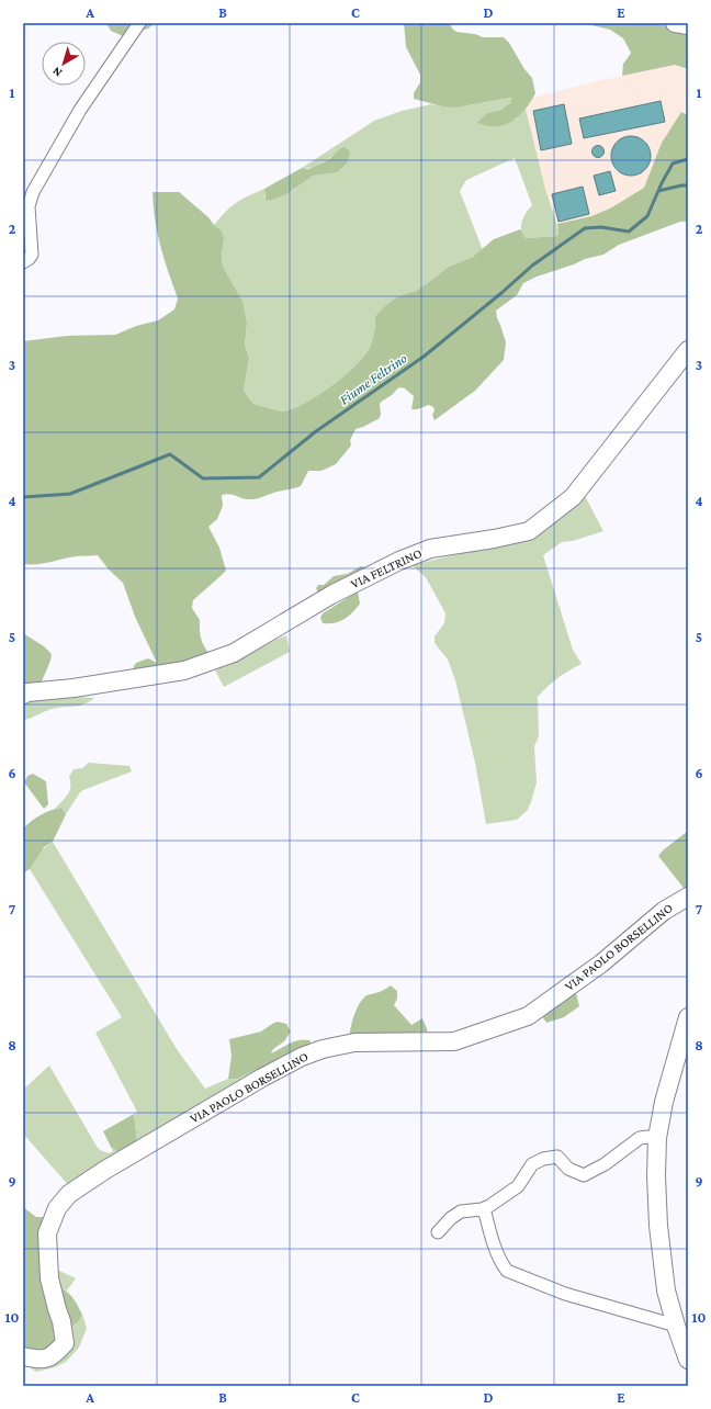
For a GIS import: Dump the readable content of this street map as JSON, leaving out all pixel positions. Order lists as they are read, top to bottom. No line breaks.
{"streets":{"street":["VIA FELTRINO","VIA PAOLO BORSELLINO"]},"water":["Fiume Feltrino"],"north":"bottom left","grid":{"columns":["A","B","C","D","E"],"rows":["1","2","3","4","5","6","7","8","9","10"]}}
